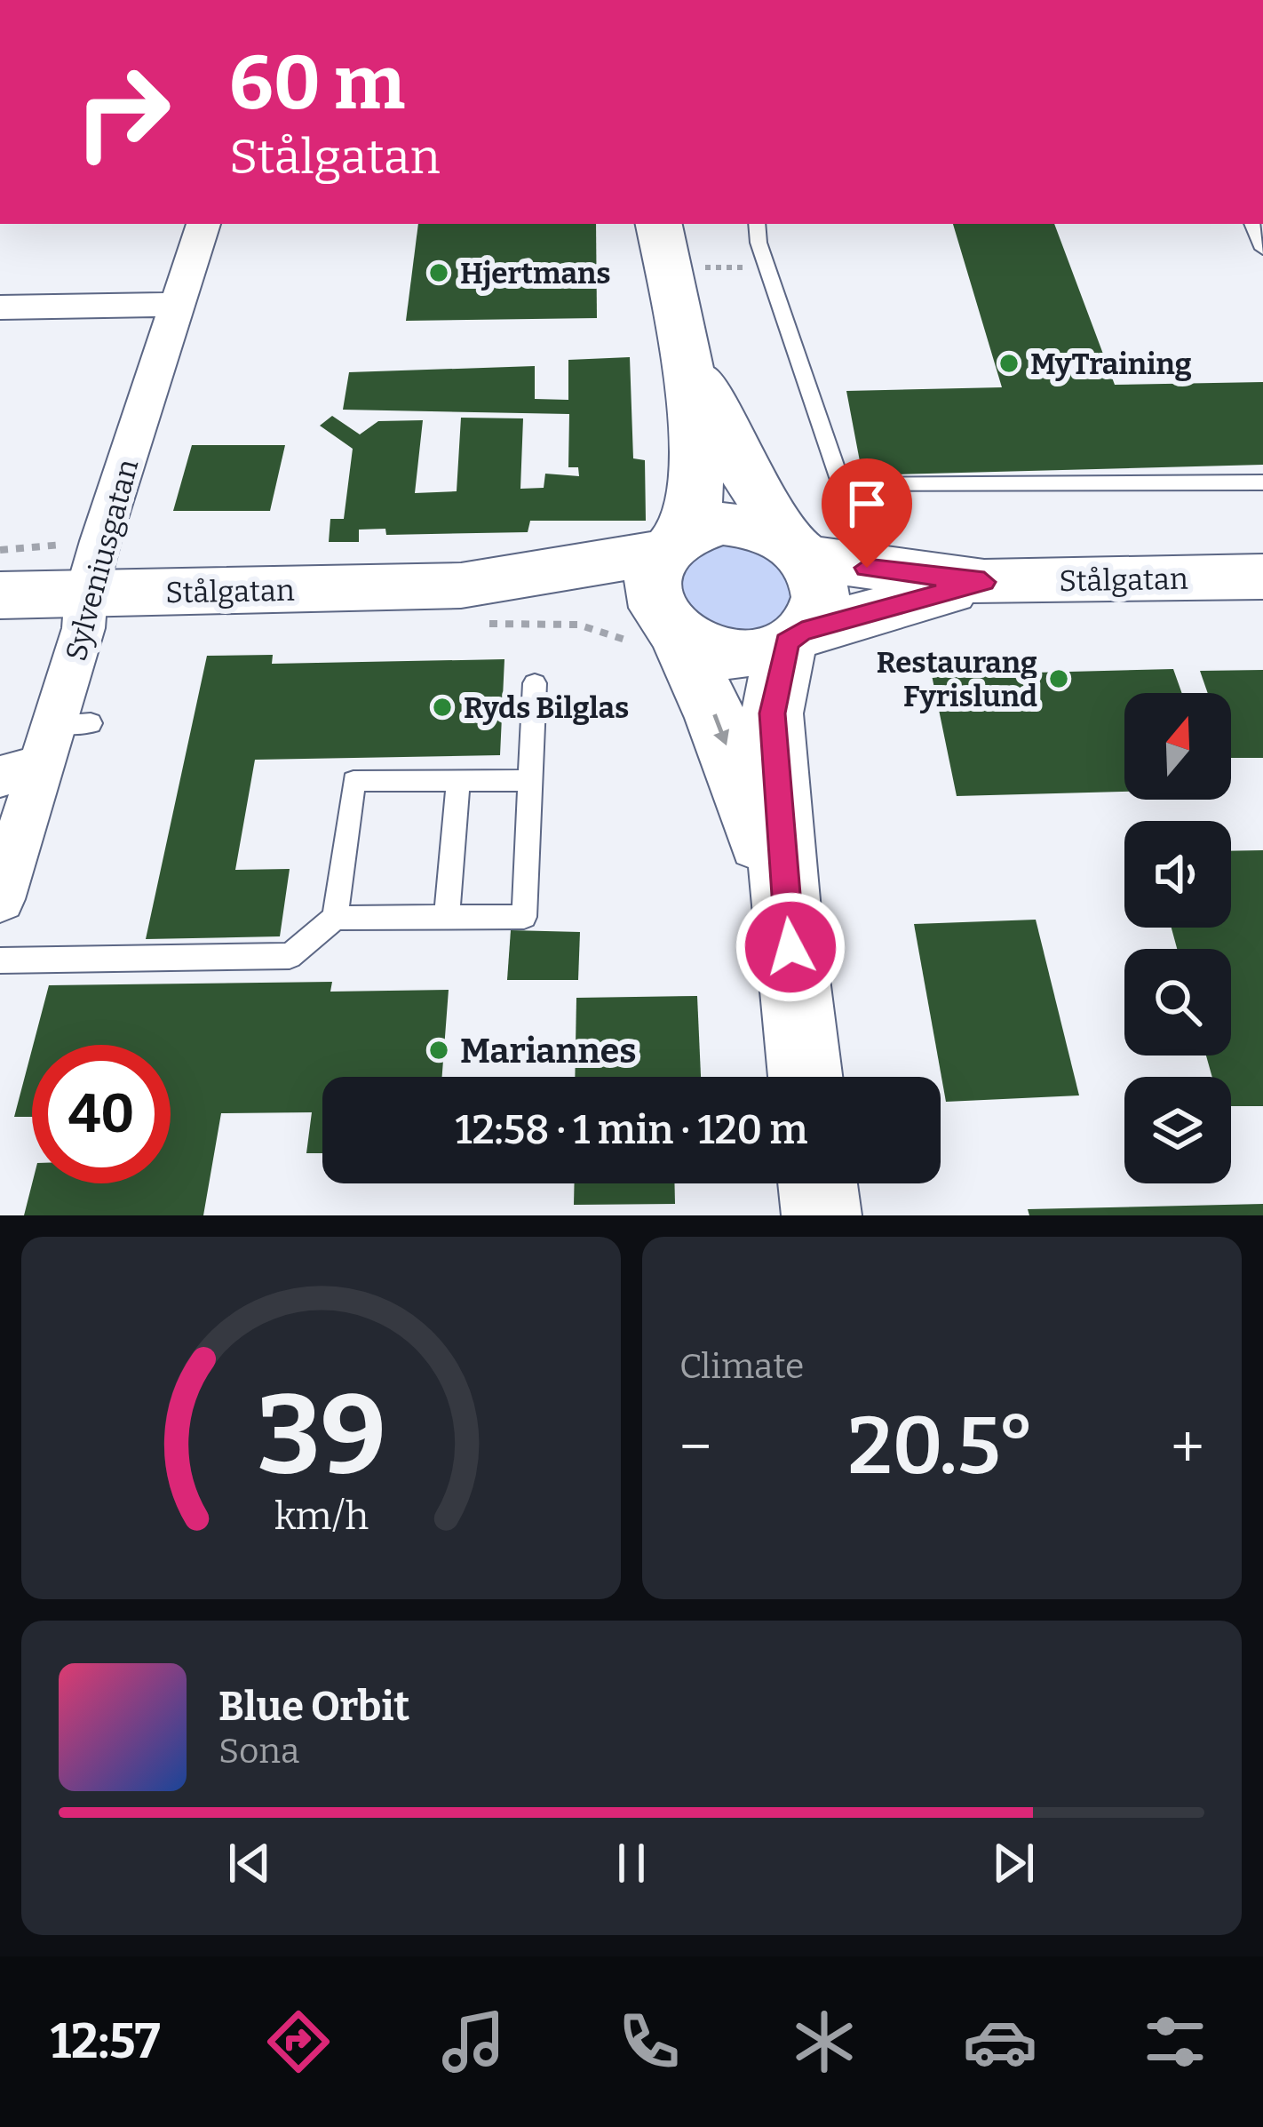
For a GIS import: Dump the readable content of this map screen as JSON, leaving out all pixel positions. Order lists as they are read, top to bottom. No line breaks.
{"streets":{"main road":["Stålgatan"],"street":["Sylveniusgatan"]},"crossings":[["Sylveniusgatan","Stålgatan"]],"places":["Hjertmans","MyTraining","Restaurang Fyrislund","Ryds Bilglas","Mariannes"],"north":"top","page":{"turn":["60 m","Stålgatan"],"limit":"40","trip":"12:58 · 1 min · 120 m","tile":"Climate","heat":["−","20.5°","+"],"song":["Blue Orbit","Sona"],"tabs":"12:57","gauge":["39","km/h"]}}
